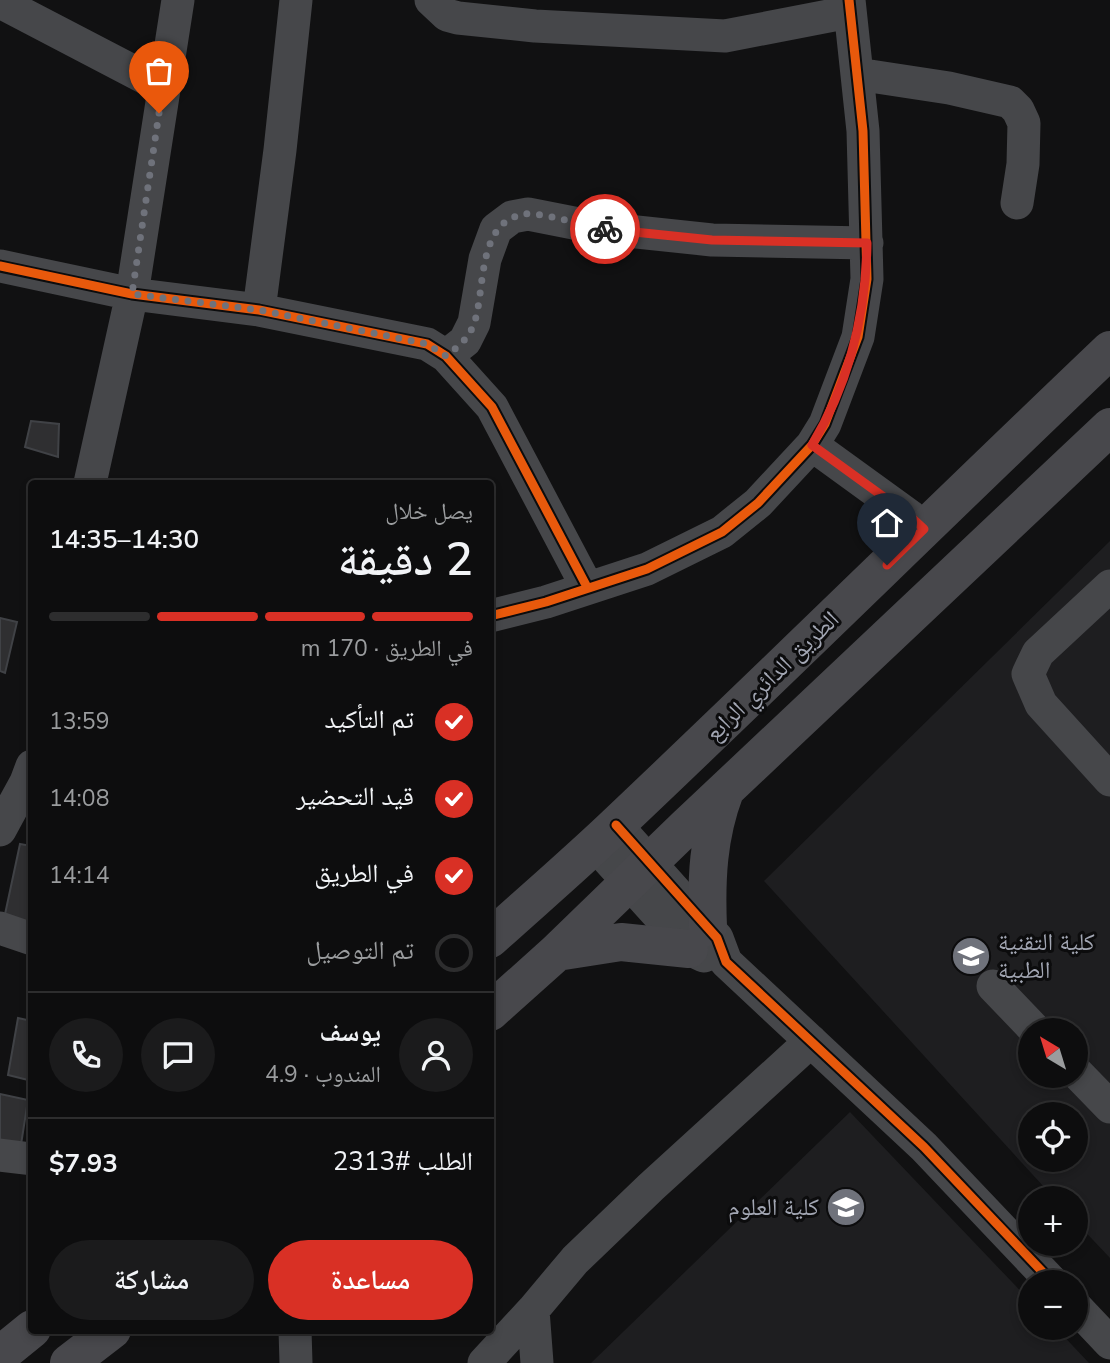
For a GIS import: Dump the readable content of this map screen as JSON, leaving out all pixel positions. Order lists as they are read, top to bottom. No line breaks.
{"streets":{"main road":["الطريق الدائري الرابع"]},"places":{"school or university":["كلية التقنية الطبية","كلية العلوم"]},"north":"top left","page":{"heading":["2 دقيقة","يصل خلال","14:30–14:35"],"panel":["يوسف","المندوب · 4.9","الطلب #2313","$7.93"],"bar":"في الطريق · 170 m","list":[["تم التأكيد","13:59"],["قيد التحضير","14:08"],["في الطريق","14:14"],"تم التوصيل"],"map_buttons":["+","−"],"buttons":["مساعدة","مشاركة"]}}
